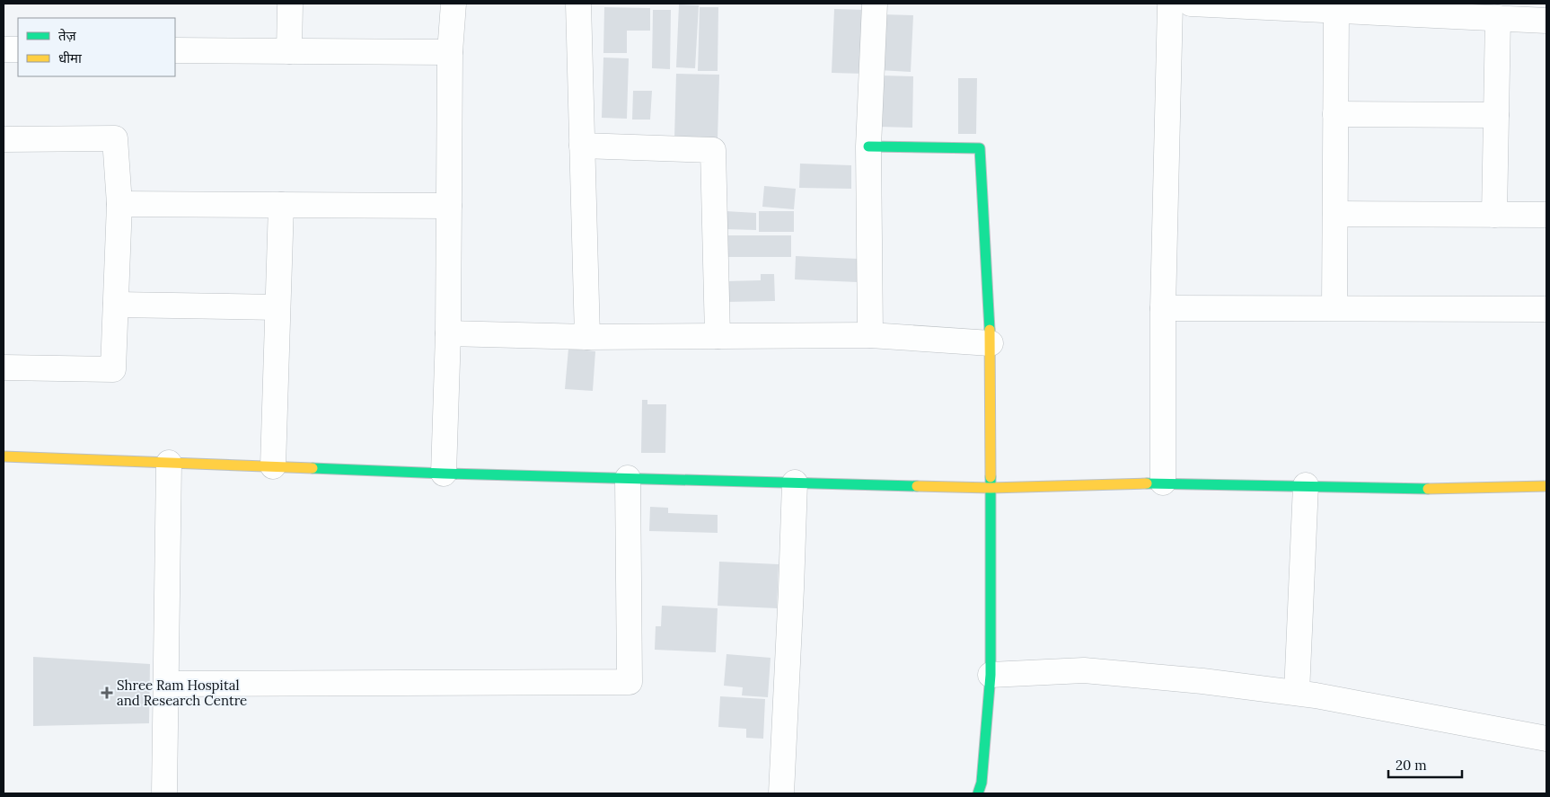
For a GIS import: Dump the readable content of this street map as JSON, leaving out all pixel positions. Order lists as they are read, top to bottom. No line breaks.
{"places":{"health":["Shree Ram Hospital and Research Centre"]},"legend":["तेज़","धीमा"],"scale_bar":"20 m"}
